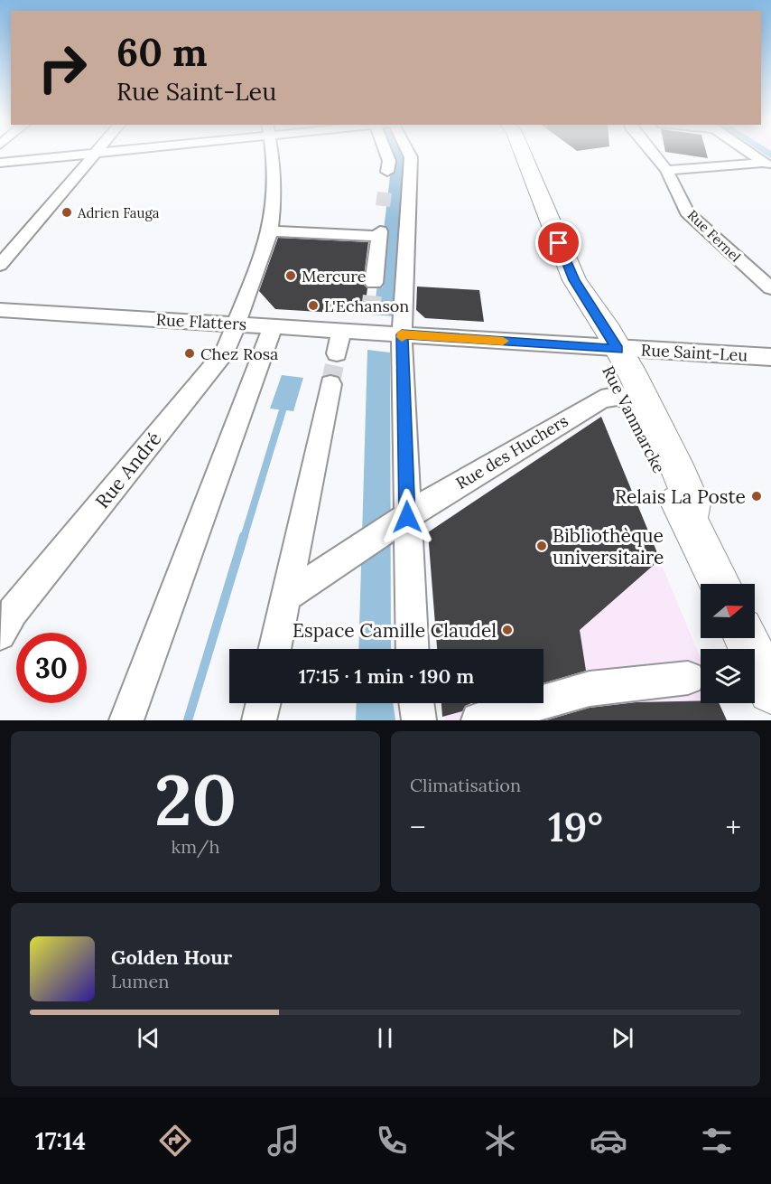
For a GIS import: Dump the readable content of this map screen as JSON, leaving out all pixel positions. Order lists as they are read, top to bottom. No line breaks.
{"streets":{"main road":["Rue Vanmarcke"],"street":["Rue Fernel","Rue Flatters","Rue Saint-Leu","Rue des Huchers","Rue André"]},"crossings":[["Rue Flatters","Rue Saint-Leu"],["Rue Flatters","Rue André"],["Rue Saint-Leu","Rue Vanmarcke"],["Rue Vanmarcke","Rue des Huchers"]],"places":["Adrien Fauga","Mercure","L'Echanson","Chez Rosa","Relais La Poste","Bibliothèque universitaire","Espace Camille Claudel"],"north":"right","page":{"turn":["60 m","Rue Saint-Leu"],"limit":"30","trip":"17:15 · 1 min · 190 m","tile":[["20","km/h"],"Climatisation"],"heat":["−","19°","+"],"song":["Golden Hour","Lumen"],"tabs":"17:14"}}
